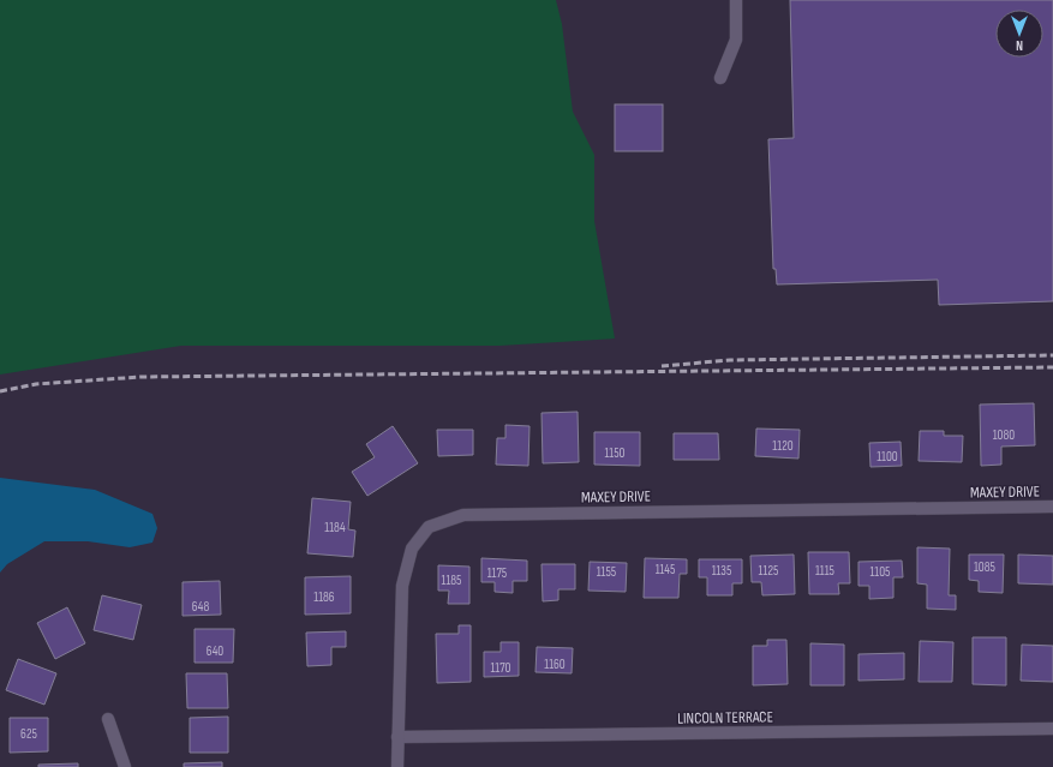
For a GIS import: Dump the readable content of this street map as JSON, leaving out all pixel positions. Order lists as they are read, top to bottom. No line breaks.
{"streets":{"street":["MAXEY DRIVE","LINCOLN TERRACE"]},"crossings":[["MAXEY DRIVE","LINCOLN TERRACE"]],"house_numbers":["1080","1120","1150","1100","1184","1085","1145","1135","1125","1115","1155","1105","1175","1185","1186","648","640","1160","1170","625"],"north":"bottom"}
